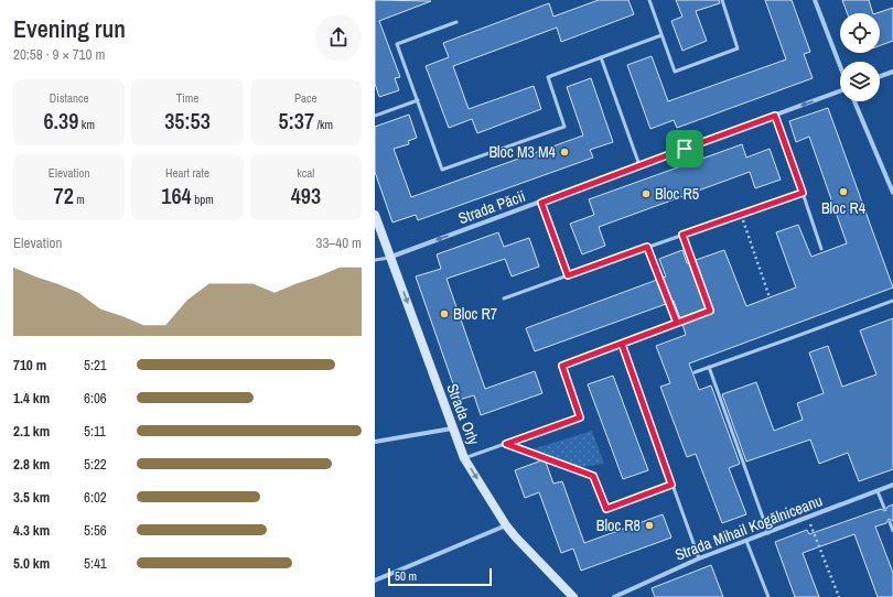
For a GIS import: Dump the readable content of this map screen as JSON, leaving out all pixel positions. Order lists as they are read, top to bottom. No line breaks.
{"streets":{"street":["Strada Păcii","Strada Orly","Strada Mihail Kogălniceanu"]},"crossings":[["Strada Păcii","Strada Orly"]],"one_way":["Strada Păcii","Strada Orly"],"places":["Bloc M3 M4","Bloc R4","Bloc R5","Bloc R7","Bloc R8"],"scale_bar":"50 m","page":{"heading":["Evening run","20:58 · 9 × 710 m"],"stats":[["Distance","6.39 km"],["Time","35:53"],["Pace","5:37 /km"],["Elevation","72 m"],["Heart rate","164 bpm"],["kcal","493"]],"chart":["Elevation","33–40 m"],"list":[{"name":"710 m","note":"5:21"},{"name":"1.4 km","note":"6:06"},{"name":"2.1 km","note":"5:11"},{"name":"2.8 km","note":"5:22"},{"name":"3.5 km","note":"6:02"},{"name":"4.3 km","note":"5:56"},{"name":"5.0 km","note":"5:41"}],"scale":"50 m"}}
